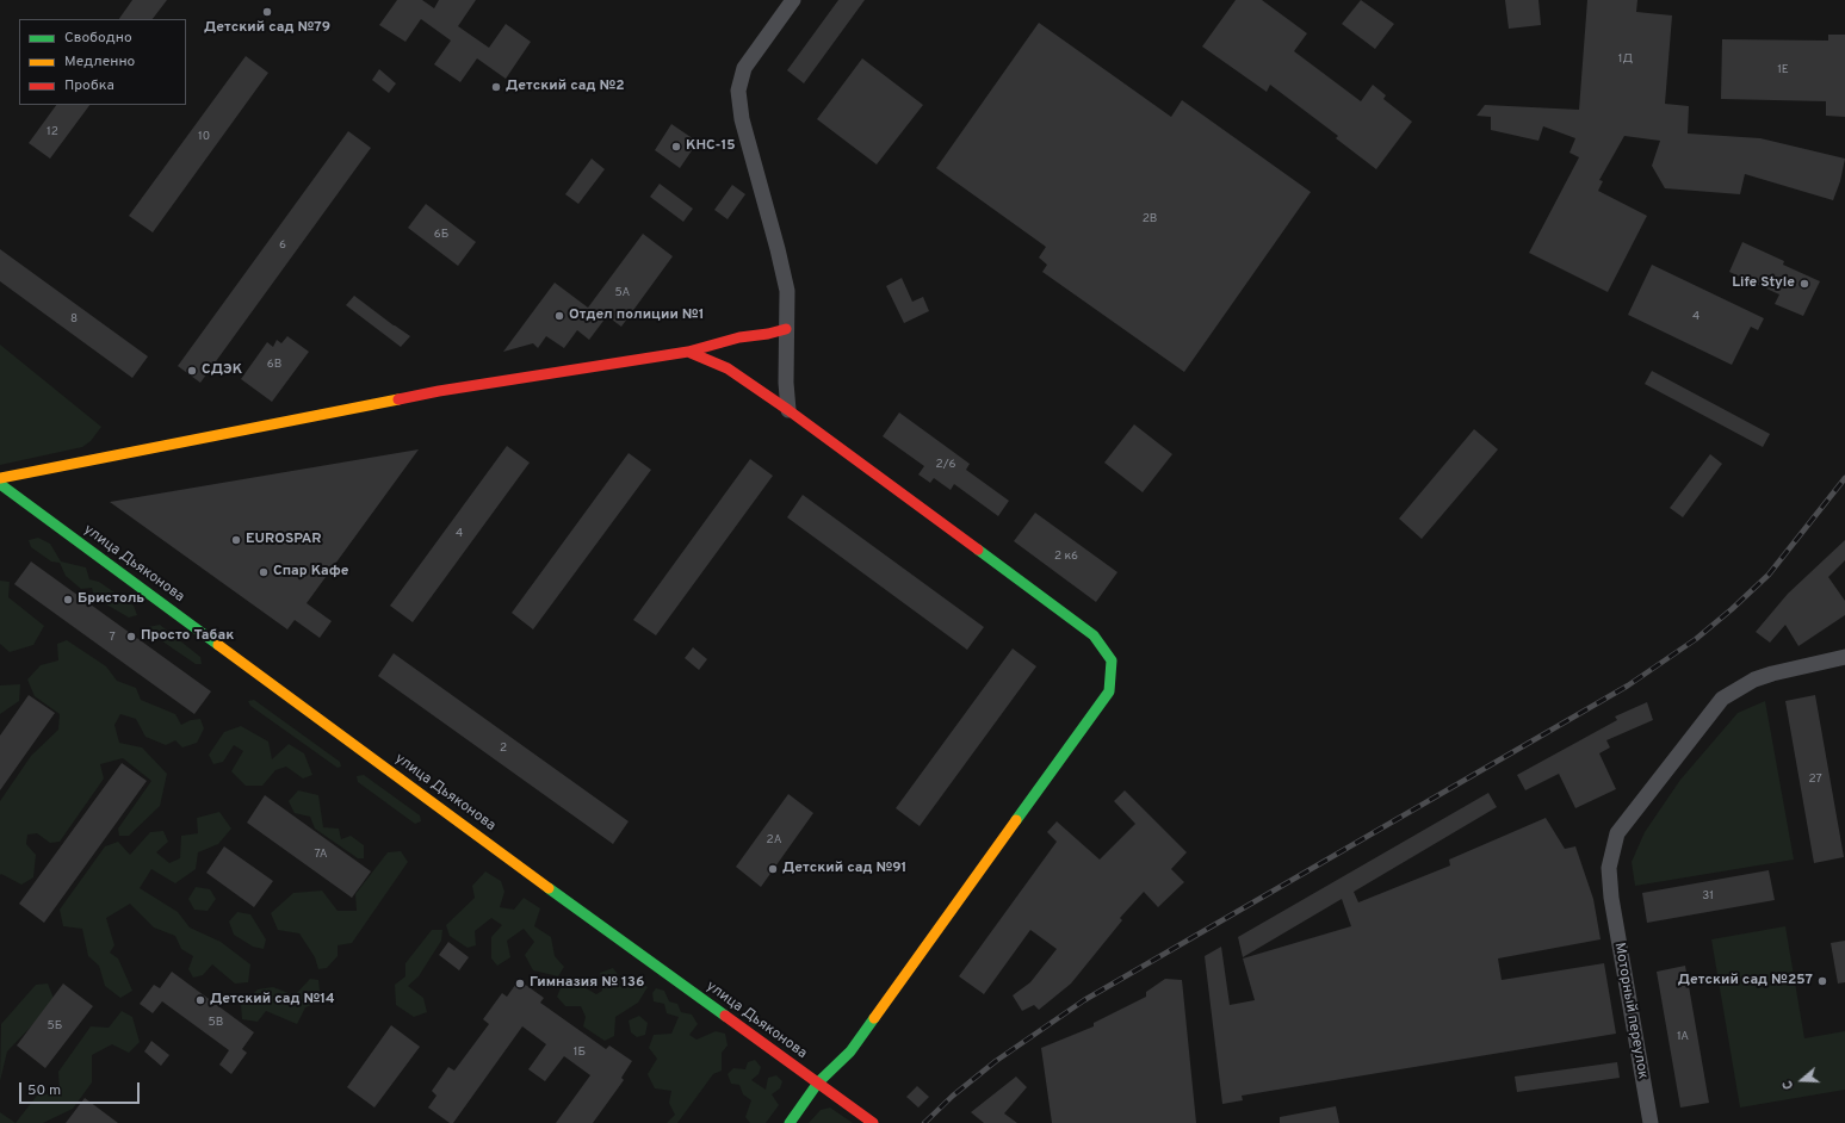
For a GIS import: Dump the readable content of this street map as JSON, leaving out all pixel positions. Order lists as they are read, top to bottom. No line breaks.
{"streets":{"street":["улица Дьяконова","Моторный переулок"]},"places":["Детский сад №79","Детский сад №2","КНС-15","Life Style","Отдел полиции №1","СДЭК","EUROSPAR","Спар Кафе","Бристоль","Просто Табак","Детский сад №91","Детский сад №257","Гимназия № 136","Детский сад №14"],"house_numbers":["1Д","1Е","12","10","2В","6Б","6","5А","4","8","6В","2/6","4","2 к6","7","2","27","2А","7А","31","5В","5Б","1А","1Б"],"legend":["Свободно","Медленно","Пробка"],"scale_bar":"50 m","north":"left"}
